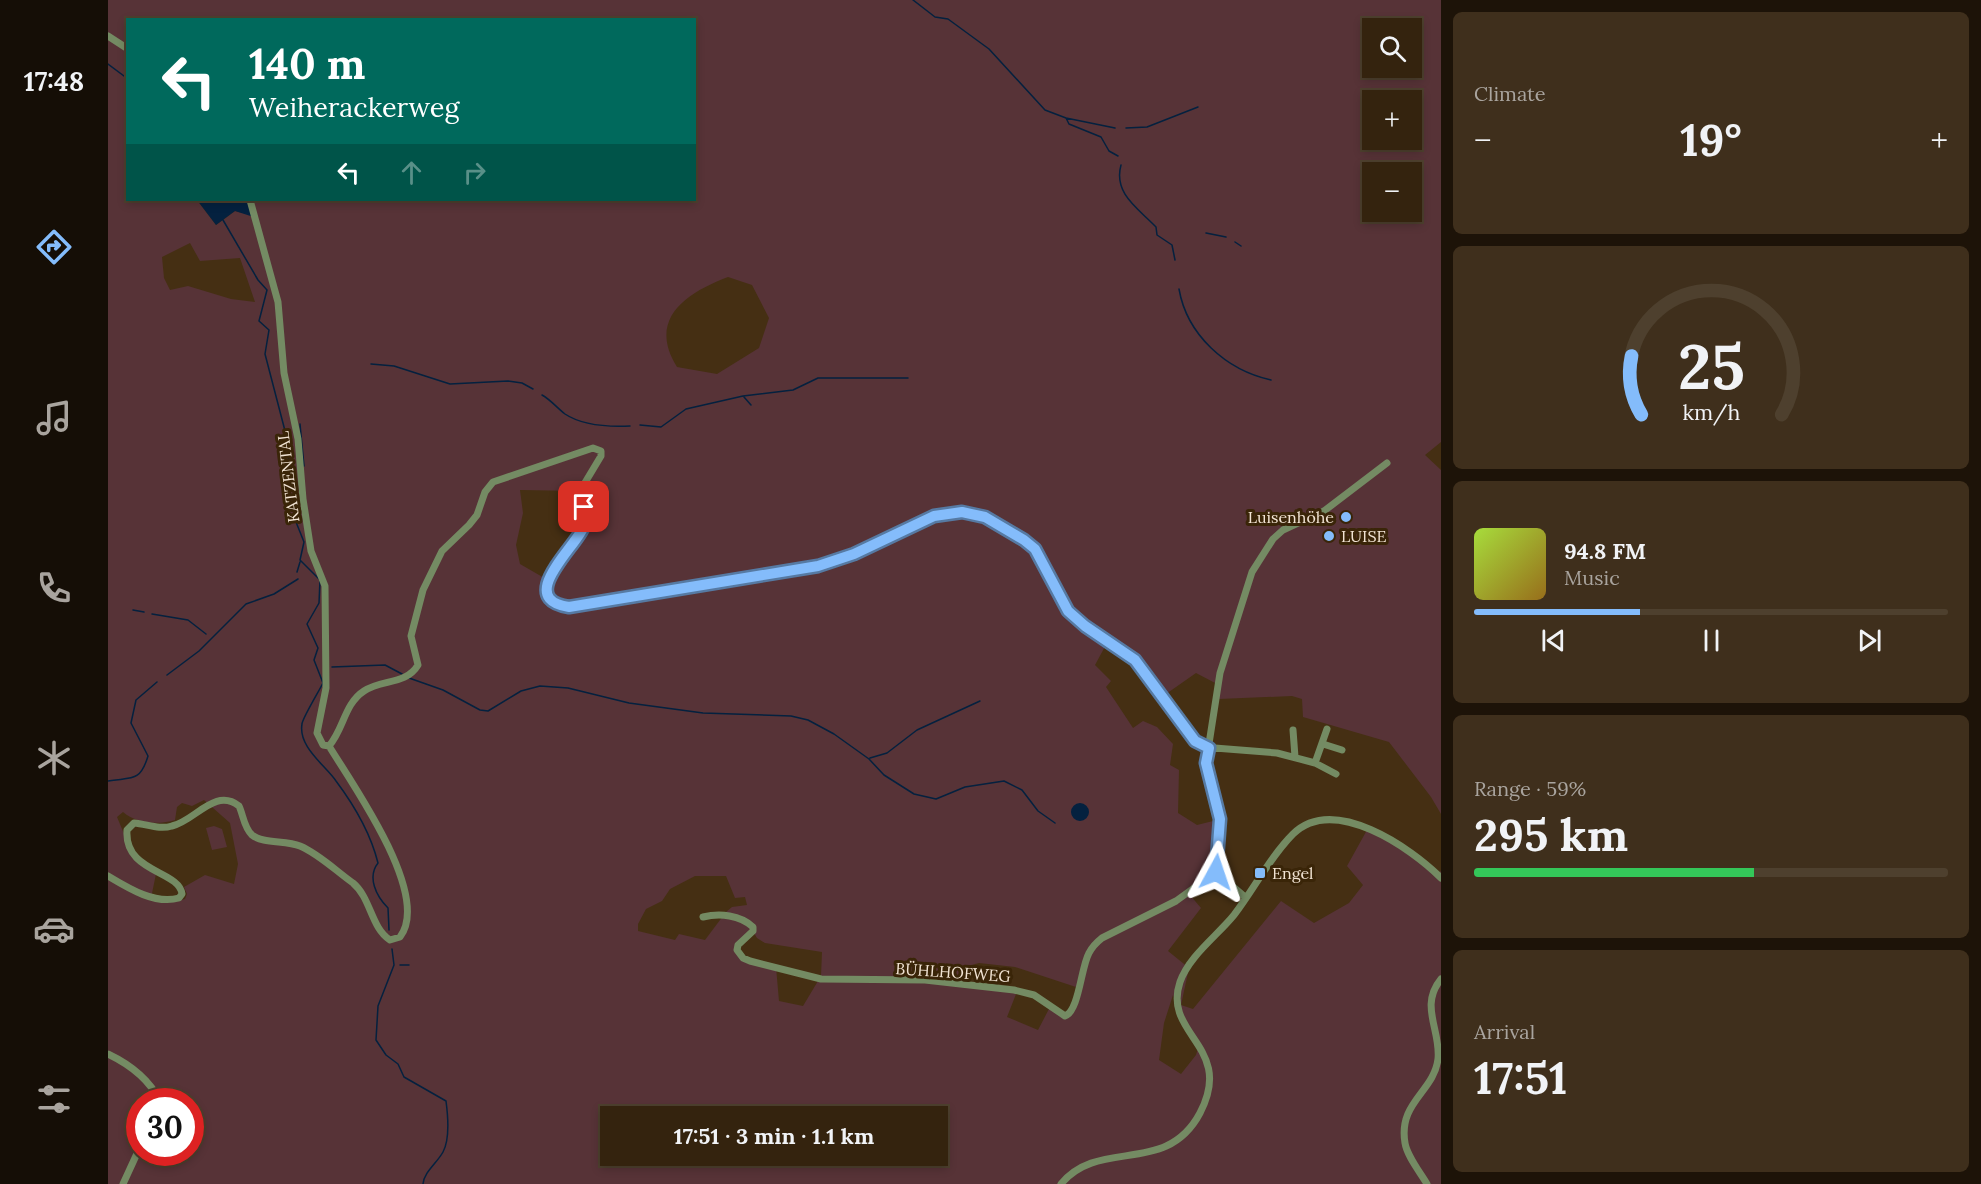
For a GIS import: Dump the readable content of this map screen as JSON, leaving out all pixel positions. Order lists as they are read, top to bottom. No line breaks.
{"streets":{"street":["KATZENTAL","BÜHLHOFWEG"]},"places":{"other":["Luisenhöhe","LUISE"],"transit":["Engel"]},"page":{"tabs":"17:48","tile":["Climate",["Range · 59%","295 km"],["Arrival","17:51"]],"map_buttons":["+","−"],"turn":["140 m","Weiherackerweg"],"heat":["−","19°","+"],"song":["94.8 FM","Music"],"limit":"30","trip":"17:51 · 3 min · 1.1 km","gauge":["25","km/h"]}}
